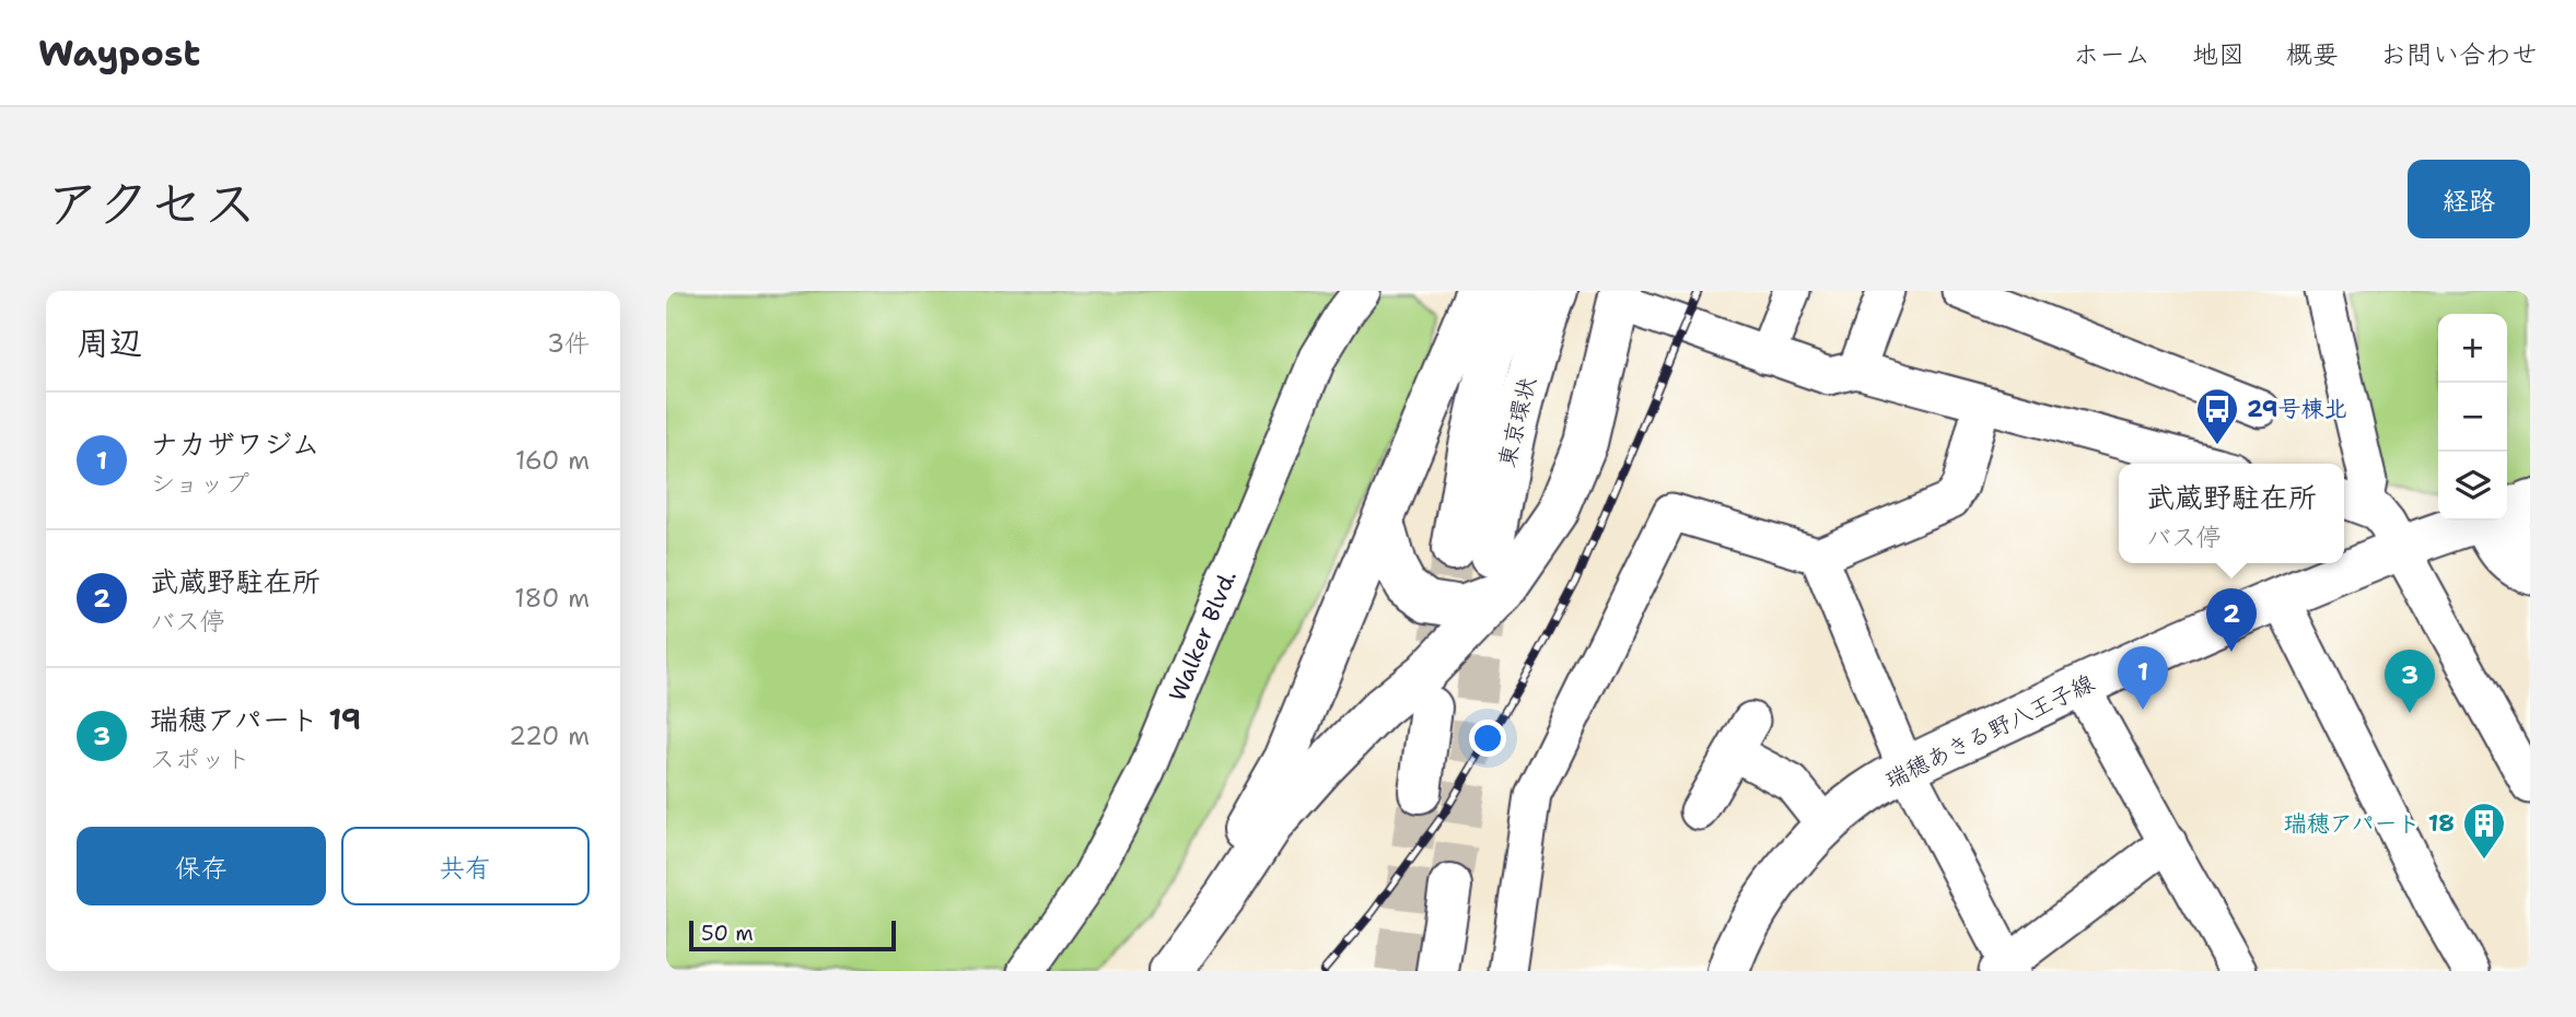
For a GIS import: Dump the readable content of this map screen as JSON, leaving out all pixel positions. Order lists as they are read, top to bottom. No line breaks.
{"streets":{"main road":["東京環状","瑞穂あきる野八王子線"],"street":["Walker Blvd."]},"places":{"bus stop":["29号棟北"],"building":["瑞穂アパート 18"]},"scale_bar":"50 m","page":{"header":"Waypost","nav":["ホーム","地図","概要","お問い合わせ"],"title":"アクセス","buttons":["経路",["保存","共有"]],"heading":["周辺","3件"],"map_buttons":["+","−"],"list":[{"mark":"1","name":"ナカザワジム","note":"ショップ","value":"160 m"},{"mark":"2","name":"武蔵野駐在所","note":"バス停","value":"180 m"},{"mark":"3","name":"瑞穂アパート 19","note":"スポット","value":"220 m"}],"popup":["武蔵野駐在所","バス停"],"pins":["2","1","3"],"scale":"50 m"}}
